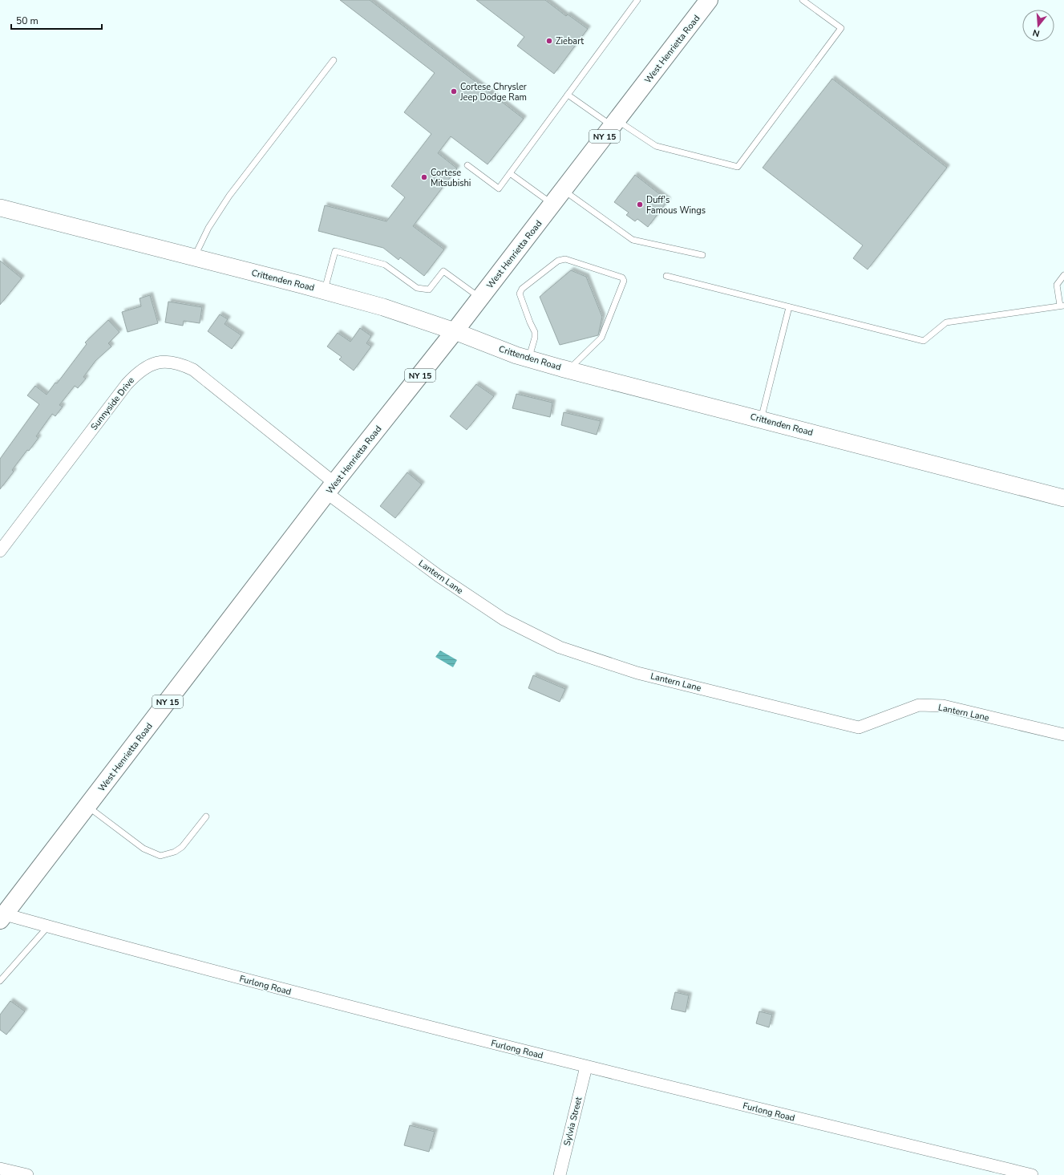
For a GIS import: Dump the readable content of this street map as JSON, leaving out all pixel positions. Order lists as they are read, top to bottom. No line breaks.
{"streets":{"main road":["West Henrietta Road","NY 15"],"street":["Crittenden Road","Sunnyside Drive","Lantern Lane","Furlong Road","Sylvia Street"]},"crossings":[["West Henrietta Road","Crittenden Road"],["West Henrietta Road","Sunnyside Drive"],["West Henrietta Road","Lantern Lane"],["West Henrietta Road","Furlong Road"],["Sunnyside Drive","Lantern Lane"],["Furlong Road","Sylvia Street"]],"places":["Ziebart","Cortese Chrysler Jeep Dodge Ram","Cortese Mitsubishi","Duff's Famous Wings"],"scale_bar":"50 m","north":"bottom"}
